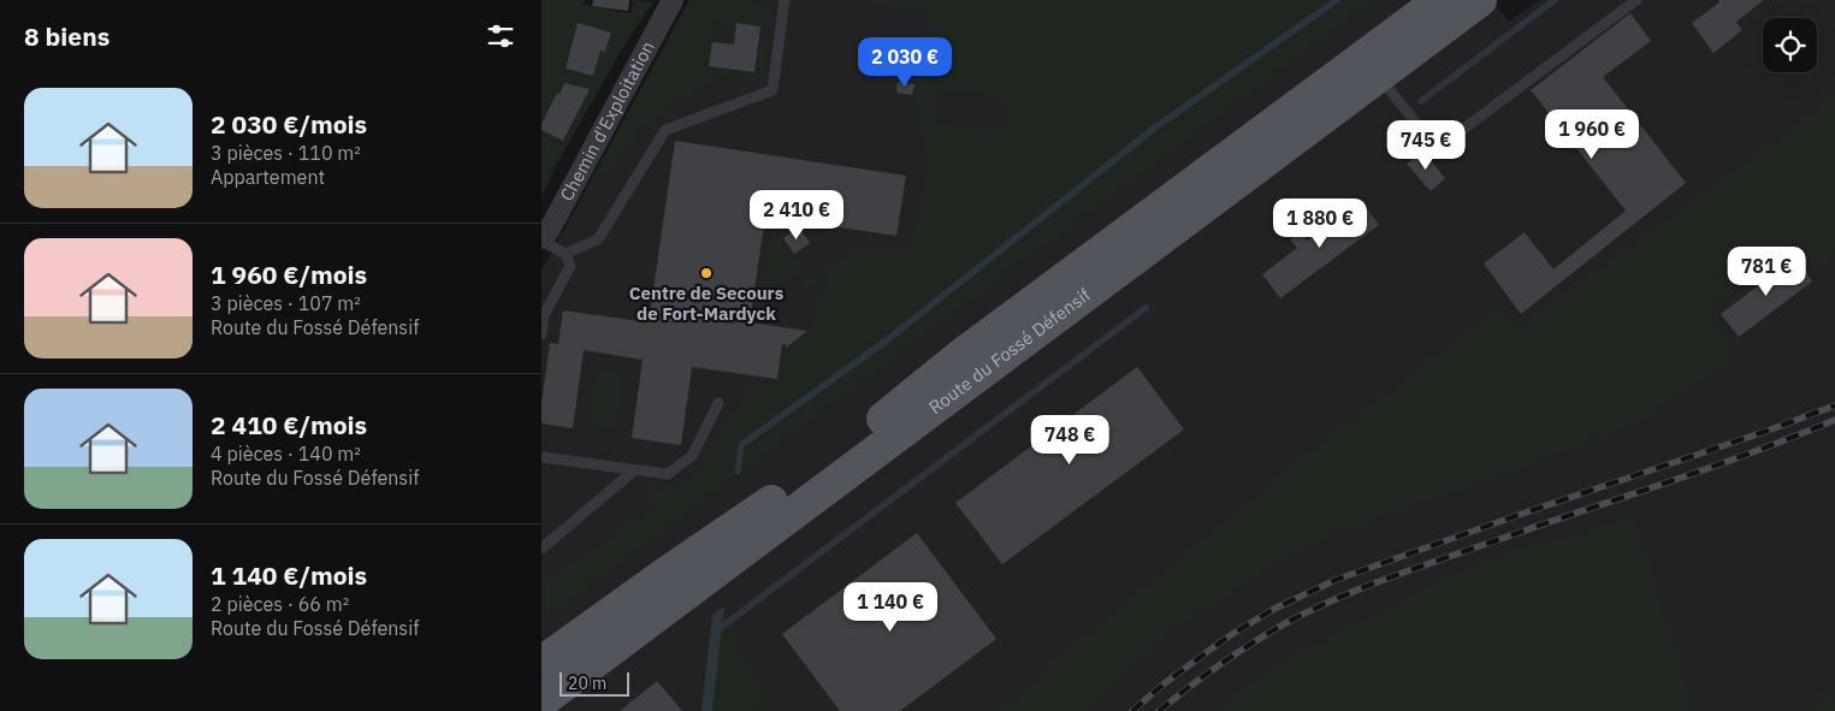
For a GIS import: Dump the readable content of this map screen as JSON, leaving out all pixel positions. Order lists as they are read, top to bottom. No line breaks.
{"streets":{"main road":["Route du Fossé Défensif"],"street":["Chemin d'Exploitation"]},"places":["Centre de Secours de Fort-Mardyck"],"scale_bar":"20 m","page":{"heading":"8 biens","price":["2 030 €","1 960 €","745 €","2 410 €","1 880 €","781 €","748 €","1 140 €"],"list":[{"name":"2 030 €/mois","note":"3 pièces · 110 m² · Appartement"},{"name":"1 960 €/mois","note":"3 pièces · 107 m² · Route du Fossé Défensif"},{"name":"2 410 €/mois","note":"4 pièces · 140 m² · Route du Fossé Défensif"},{"name":"1 140 €/mois","note":"2 pièces · 66 m² · Route du Fossé Défensif"}],"scale":"20 m"}}
